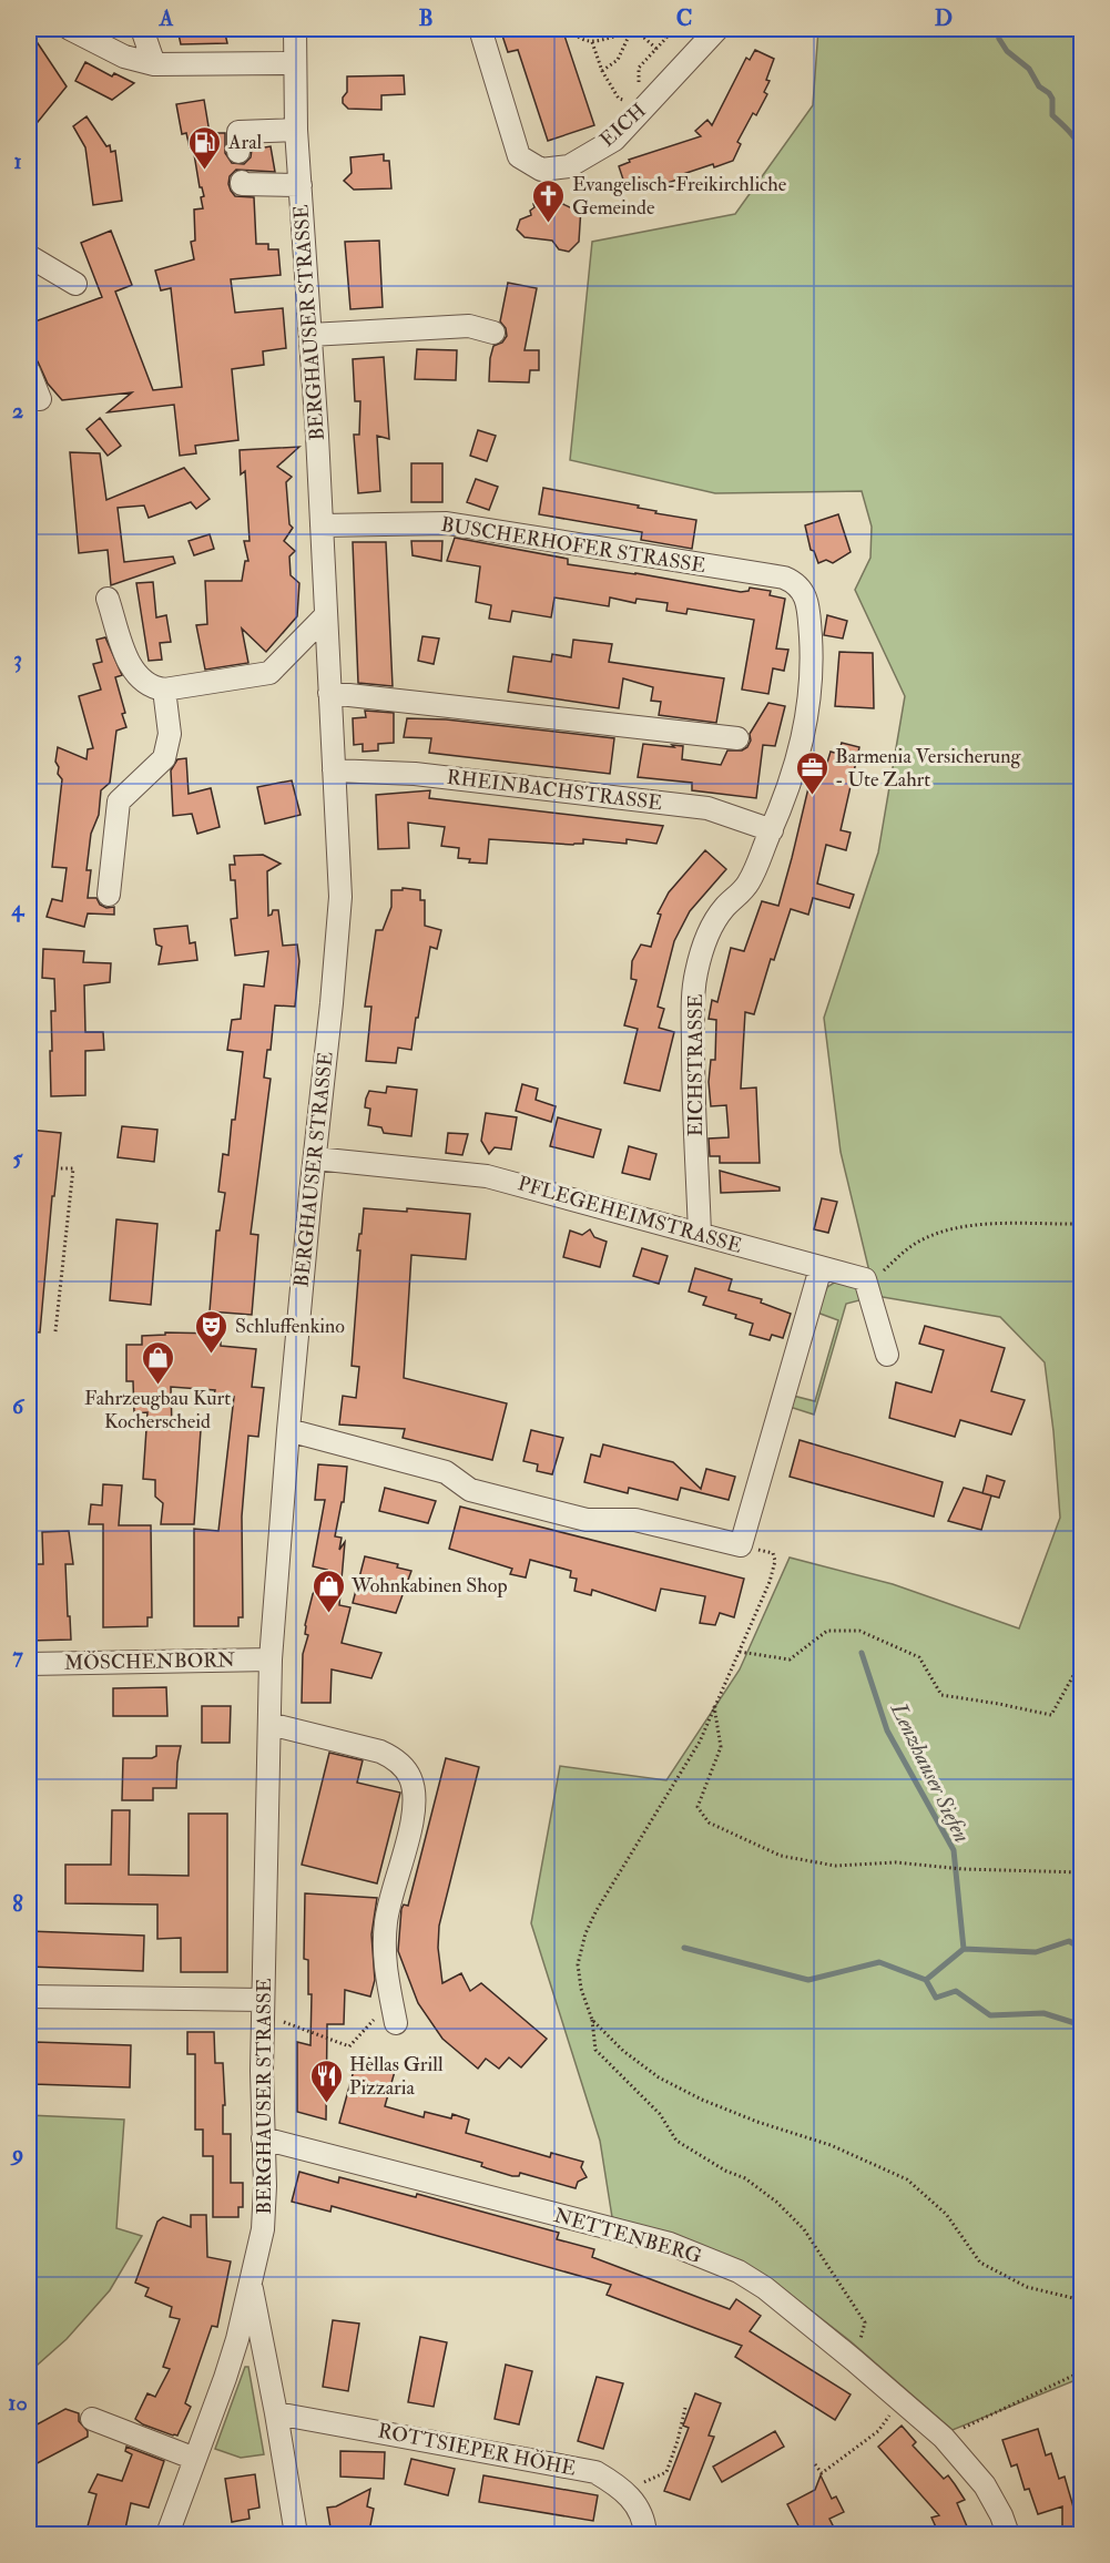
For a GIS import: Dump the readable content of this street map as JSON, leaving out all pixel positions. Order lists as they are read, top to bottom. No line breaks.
{"streets":{"street":["EICH","BERGHAUSER STRASSE","BUSCHERHOFER STRASSE","RHEINBACHSTRASSE","EICHSTRASSE","PFLEGEHEIMSTRASSE","MÖSCHENBORN","NETTENBERG","ROTTSIEPER HÖHE"]},"crossings":[["BERGHAUSER STRASSE","BUSCHERHOFER STRASSE"],["BERGHAUSER STRASSE","RHEINBACHSTRASSE"],["BERGHAUSER STRASSE","PFLEGEHEIMSTRASSE"],["BERGHAUSER STRASSE","MÖSCHENBORN"],["BERGHAUSER STRASSE","NETTENBERG"],["BUSCHERHOFER STRASSE","EICHSTRASSE"],["RHEINBACHSTRASSE","EICHSTRASSE"],["EICHSTRASSE","PFLEGEHEIMSTRASSE"]],"water":["Lenzhauser Siefen"],"places":{"fuel station":["Aral"],"church":["Evangelisch-Freikirchliche Gemeinde"],"office":["Barmenia Versicherung - Ute Zahrt"],"theatre":["Schluffenkino"],"shop":["Fahrzeugbau Kurt Kocherscheid","Wohnkabinen Shop"],"restaurant":["Hellas Grill Pizzaria"]},"grid":{"columns":["A","B","C","D"],"rows":["1","2","3","4","5","6","7","8","9","10"]}}
